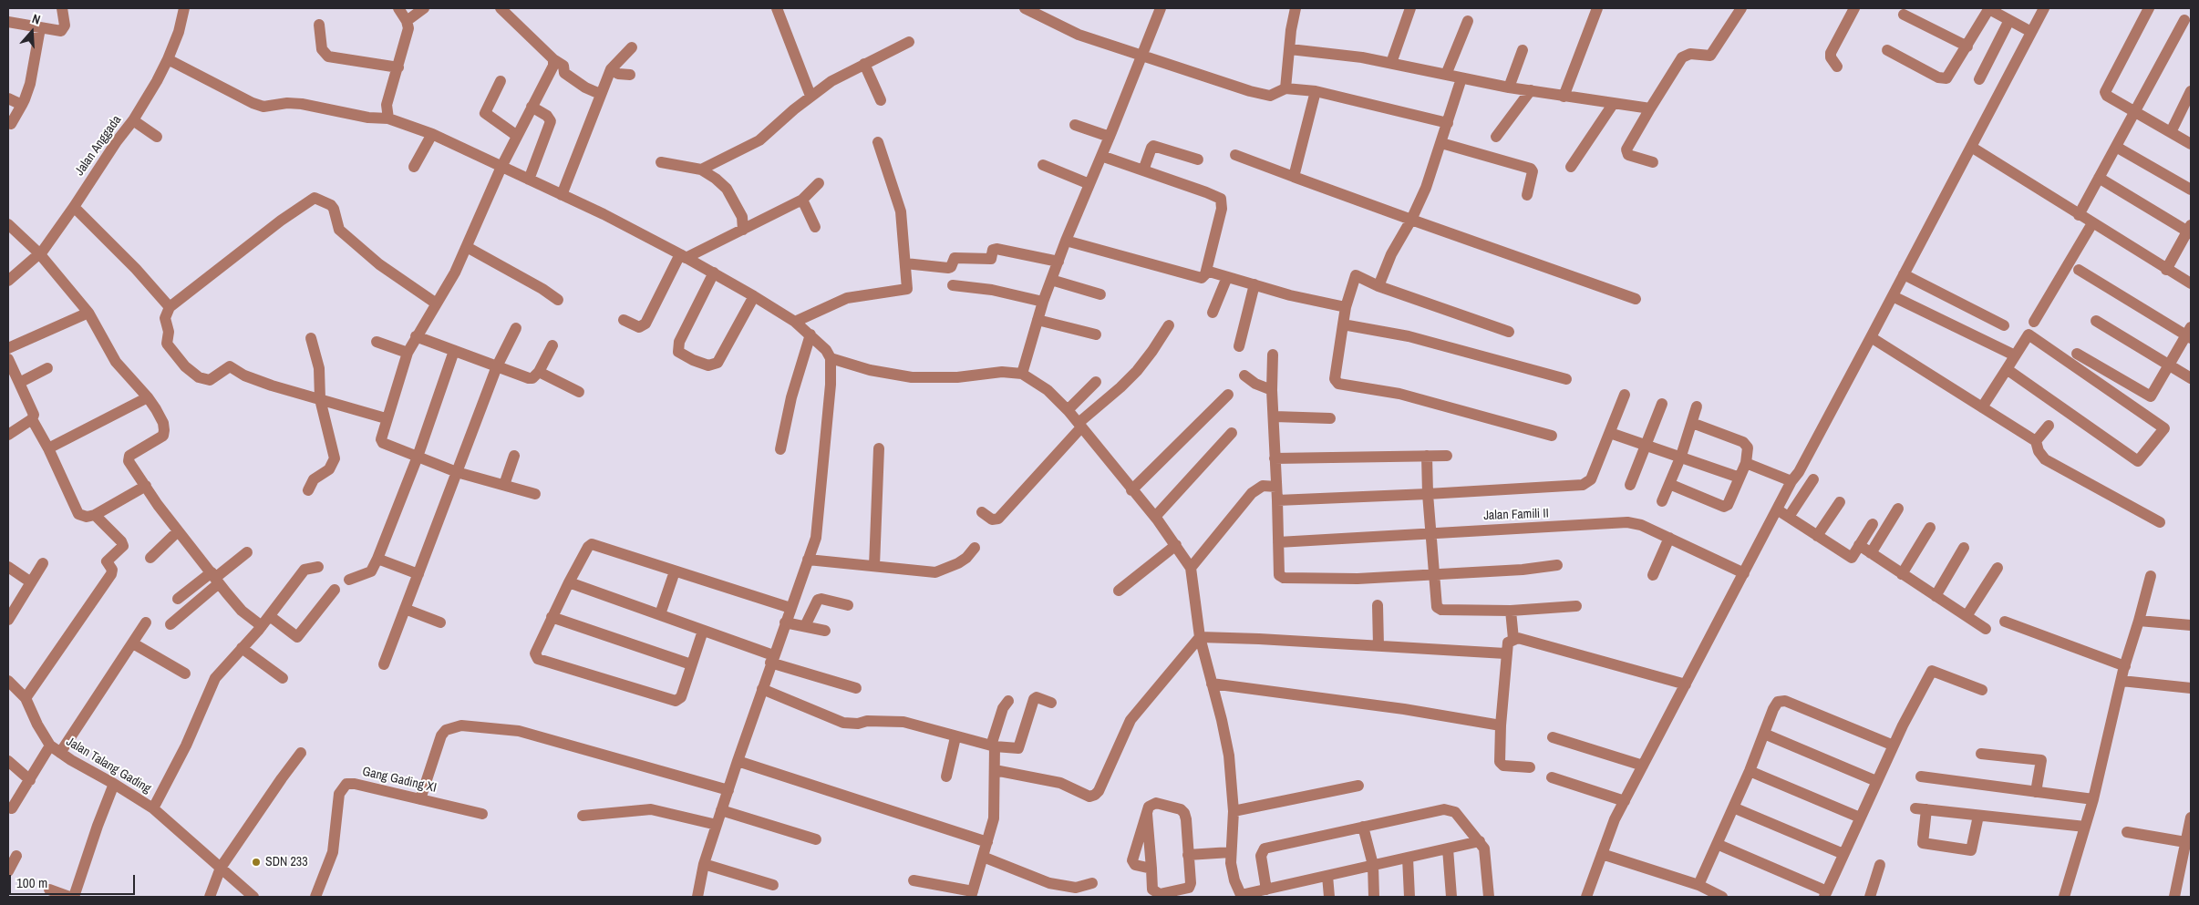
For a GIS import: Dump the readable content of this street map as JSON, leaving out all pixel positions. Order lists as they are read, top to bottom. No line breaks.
{"streets":{"street":["Jalan Anggada","Jalan Famili II","Jalan Talang Gading","Gang Gading XI"]},"places":["SDN 233"],"scale_bar":"100 m","north":"top"}
